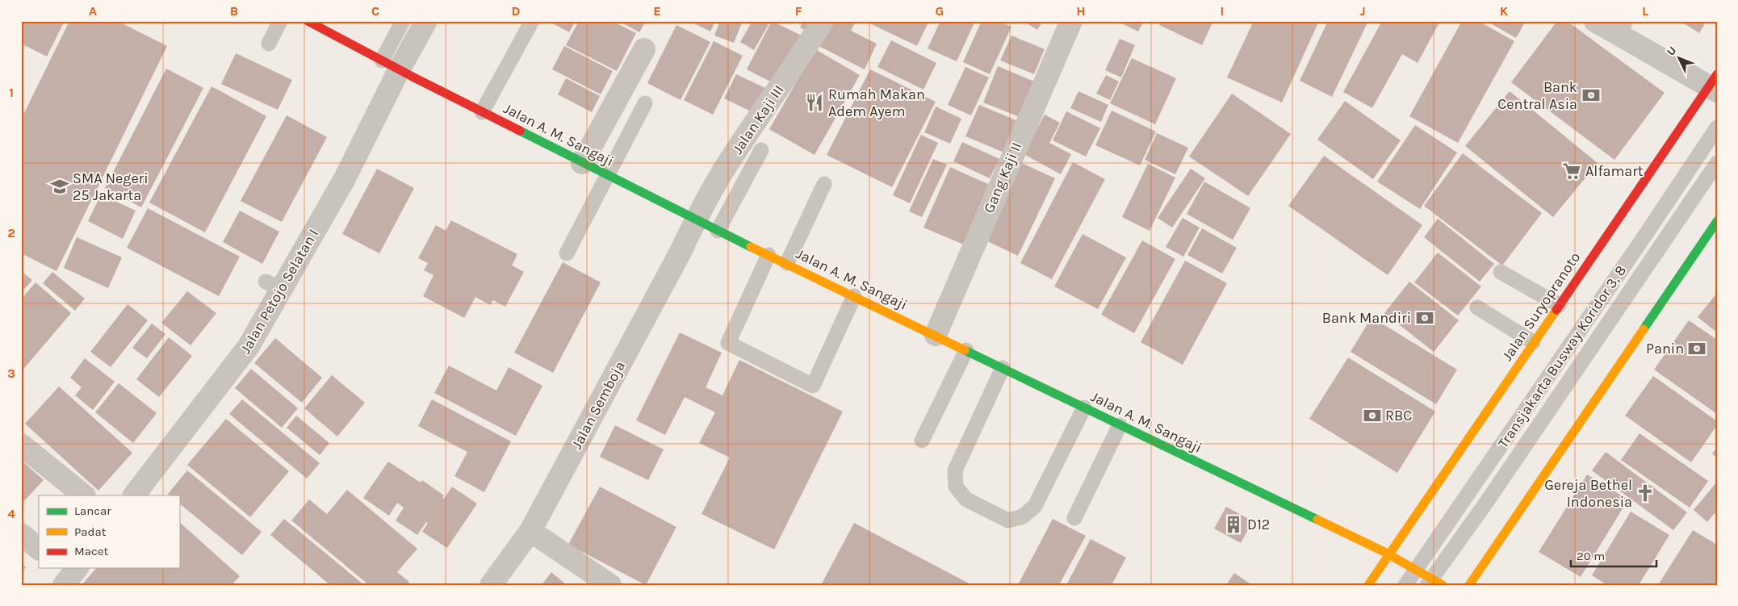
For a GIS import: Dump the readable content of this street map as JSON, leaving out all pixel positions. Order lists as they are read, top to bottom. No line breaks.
{"streets":{"street":["Jalan Kaji III","Jalan A. M. Sangaji","Gang Kaji II","Jalan Petojo Selatan I","Jalan Suryopranoto","Jalan Semboja"],"lane":["Transjakarta Busway Koridor 3, 8"]},"crossings":[["Jalan Kaji III","Jalan A. M. Sangaji"],["Jalan Kaji III","Jalan Semboja"],["Jalan A. M. Sangaji","Gang Kaji II"],["Jalan A. M. Sangaji","Jalan Petojo Selatan I"],["Jalan A. M. Sangaji","Jalan Suryopranoto"],["Jalan A. M. Sangaji","Transjakarta Busway Koridor 3, 8"],["Jalan A. M. Sangaji","Jalan Semboja"]],"places":{"bank":["Bank Central Asia","Bank Mandiri","Panin","RBC"],"restaurant":["Rumah Makan Adem Ayem"],"supermarket":["Alfamart"],"school or university":["SMA Negeri 25 Jakarta"],"church":["Gereja Bethel Indonesia"],"building":["D12"]},"legend":["Lancar","Padat","Macet"],"scale_bar":"20 m","north":"top left","grid":{"columns":["A","B","C","D","E","F","G","H","I","J","K","L"],"rows":["1","2","3","4"]}}
